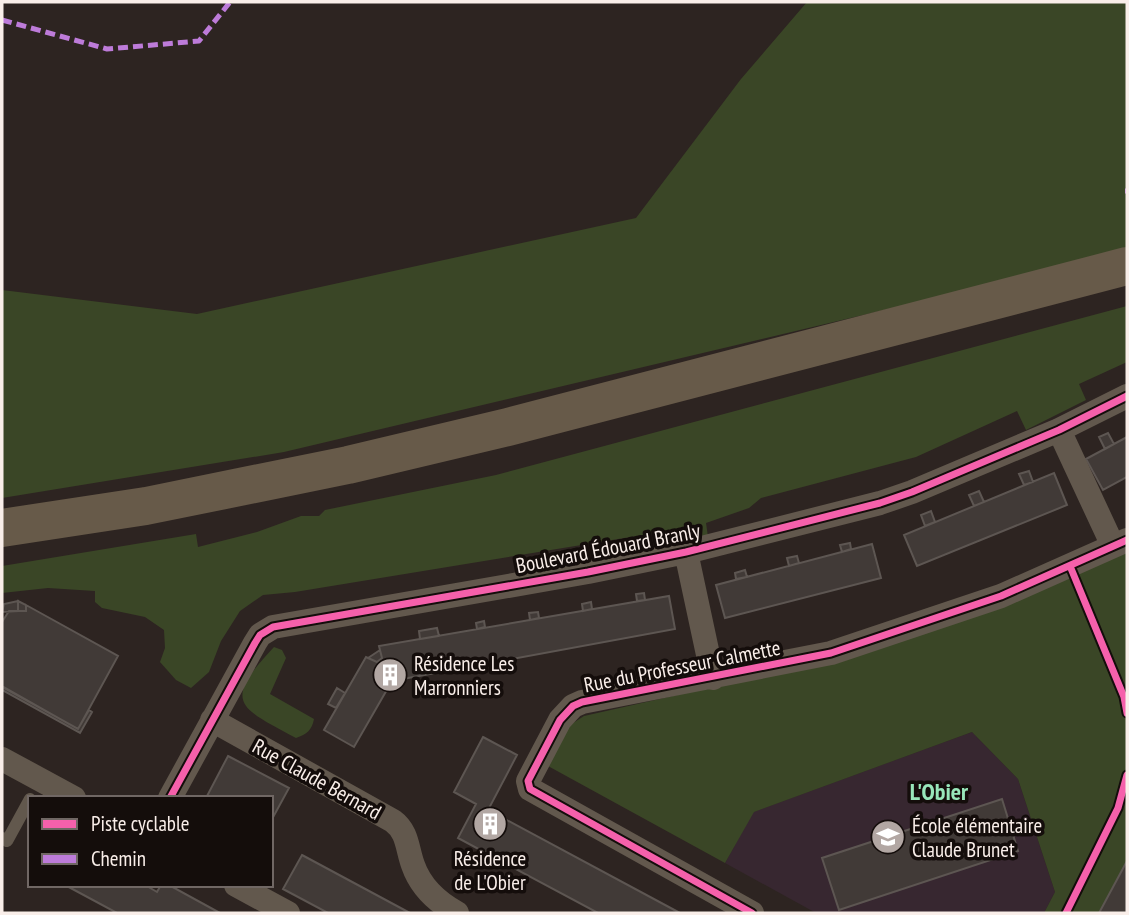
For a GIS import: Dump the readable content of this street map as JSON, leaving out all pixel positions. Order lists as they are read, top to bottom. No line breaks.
{"streets":{"street":["Boulevard Édouard Branly","Rue du Professeur Calmette","Rue Claude Bernard"]},"crossings":[["Boulevard Édouard Branly","Rue Claude Bernard"]],"districts":["L'Obier"],"places":{"building":["Résidence Les Marronniers","Résidence de L'Obier"],"school or university":["École élémentaire Claude Brunet"]},"legend":["Piste cyclable","Chemin"]}
